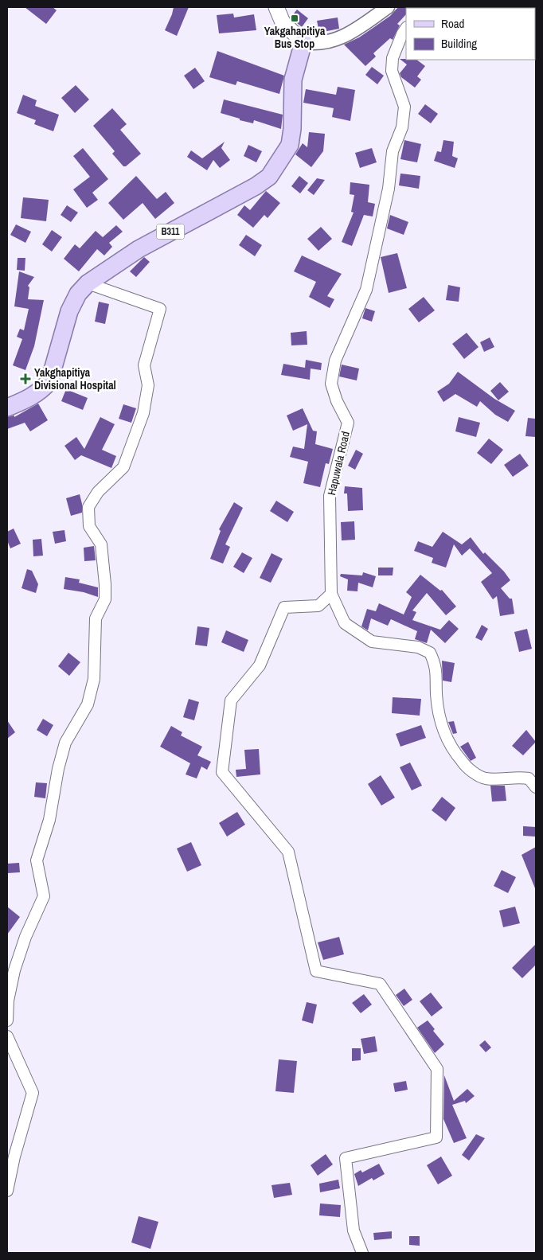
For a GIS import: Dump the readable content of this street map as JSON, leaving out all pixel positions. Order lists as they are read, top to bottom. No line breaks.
{"streets":{"main road":["B311"],"street":["Hapuwala Road"]},"places":{"transit":["Yakgahapitiya Bus Stop"],"health":["Yakghapitiya Divisional Hospital"]},"legend":["Road","Building"]}
